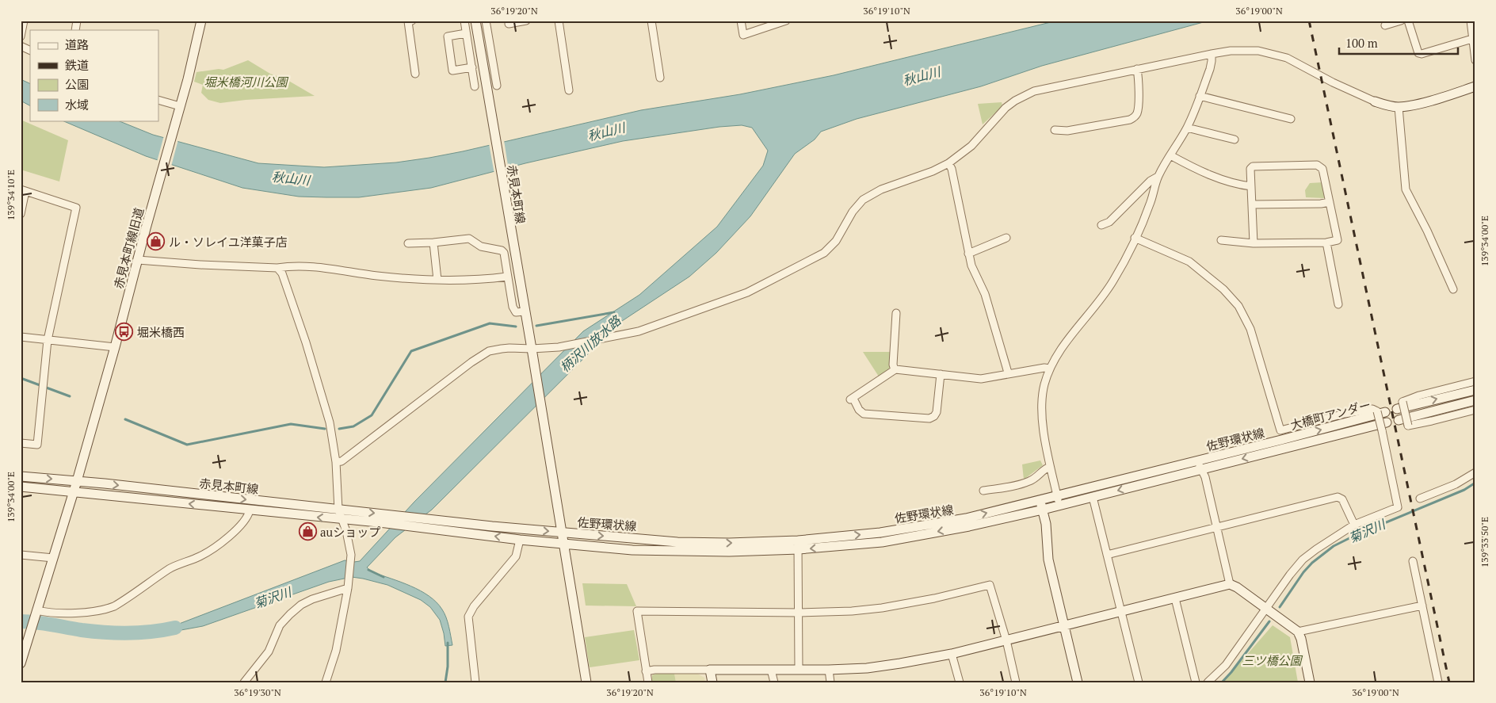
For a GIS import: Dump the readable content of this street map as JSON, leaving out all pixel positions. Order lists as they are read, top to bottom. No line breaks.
{"streets":{"main road":["赤見本町線","赤見本町線旧道","大橋町アンダー","佐野環状線"]},"crossings":[["赤見本町線","赤見本町線旧道"],["赤見本町線","佐野環状線"],["大橋町アンダー","佐野環状線"]],"water":["秋山川","柄沢川放水路","菊沢川"],"parks":["堀米橋河川公園","三ツ橋公園"],"places":{"shop":["ル・ソレイユ洋菓子店","auショップ"],"bus stop":["堀米橋西"]},"legend":["道路","鉄道","公園","水域"],"scale_bar":"100 m","coordinates":["36°19'20\"N","36°19'10\"N","36°19'00\"N","139°34'10\"E","139°34'00\"E","139°33'50\"E","36°19'30\"N"]}
